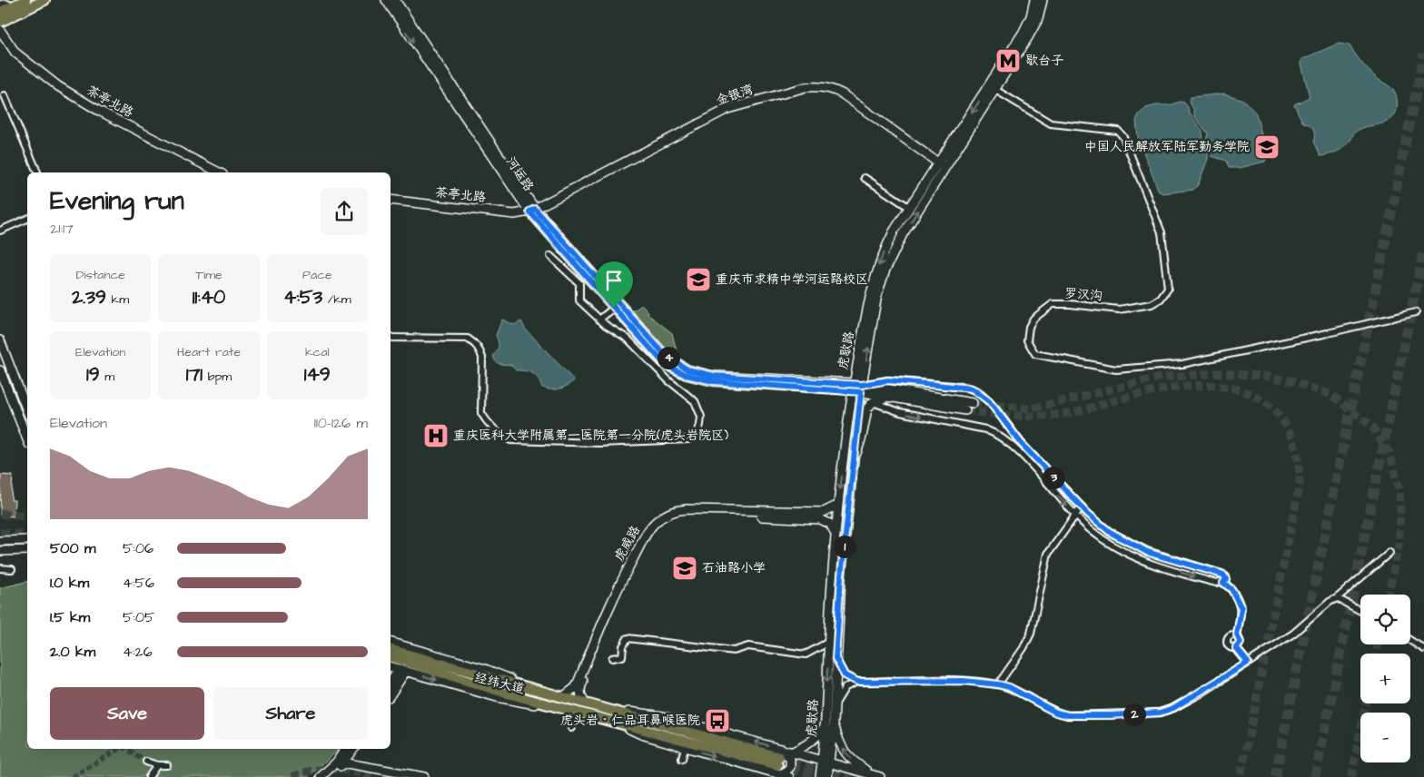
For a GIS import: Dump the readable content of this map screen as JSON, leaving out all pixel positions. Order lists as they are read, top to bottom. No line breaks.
{"streets":{"main road":["金银湾","茶亭北路","河运路","虎歇路","虎威路","经纬大道"],"street":["罗汉沟"]},"crossings":[["金银湾","茶亭北路"],["金银湾","河运路"],["金银湾","虎歇路"],["茶亭北路","河运路"],["河运路","虎歇路"],["罗汉沟","虎歇路"],["虎歇路","虎威路"]],"places":{"metro station":["歇台子"],"school or university":["中国人民解放军陆军勤务学院","重庆市求精中学河运路校区","石油路小学"],"hospital":["重庆医科大学附属第一医院第一分院(虎头岩院区)"],"bus stop":["虎头岩‧仁品耳鼻喉医院"]},"page":{"heading":["Evening run","21:17"],"stats":[["Distance","2.39 km"],["Time","11:40"],["Pace","4:53 /km"],["Elevation","19 m"],["Heart rate","171 bpm"],["kcal","149"]],"pins":["4","3","1","2"],"chart":["Elevation","110–126 m"],"list":[{"name":"500 m","note":"5:06"},{"name":"1.0 km","note":"4:56"},{"name":"1.5 km","note":"5:05"},{"name":"2.0 km","note":"4:26"}],"map_buttons":["+","−"],"buttons":["Save","Share"]}}
